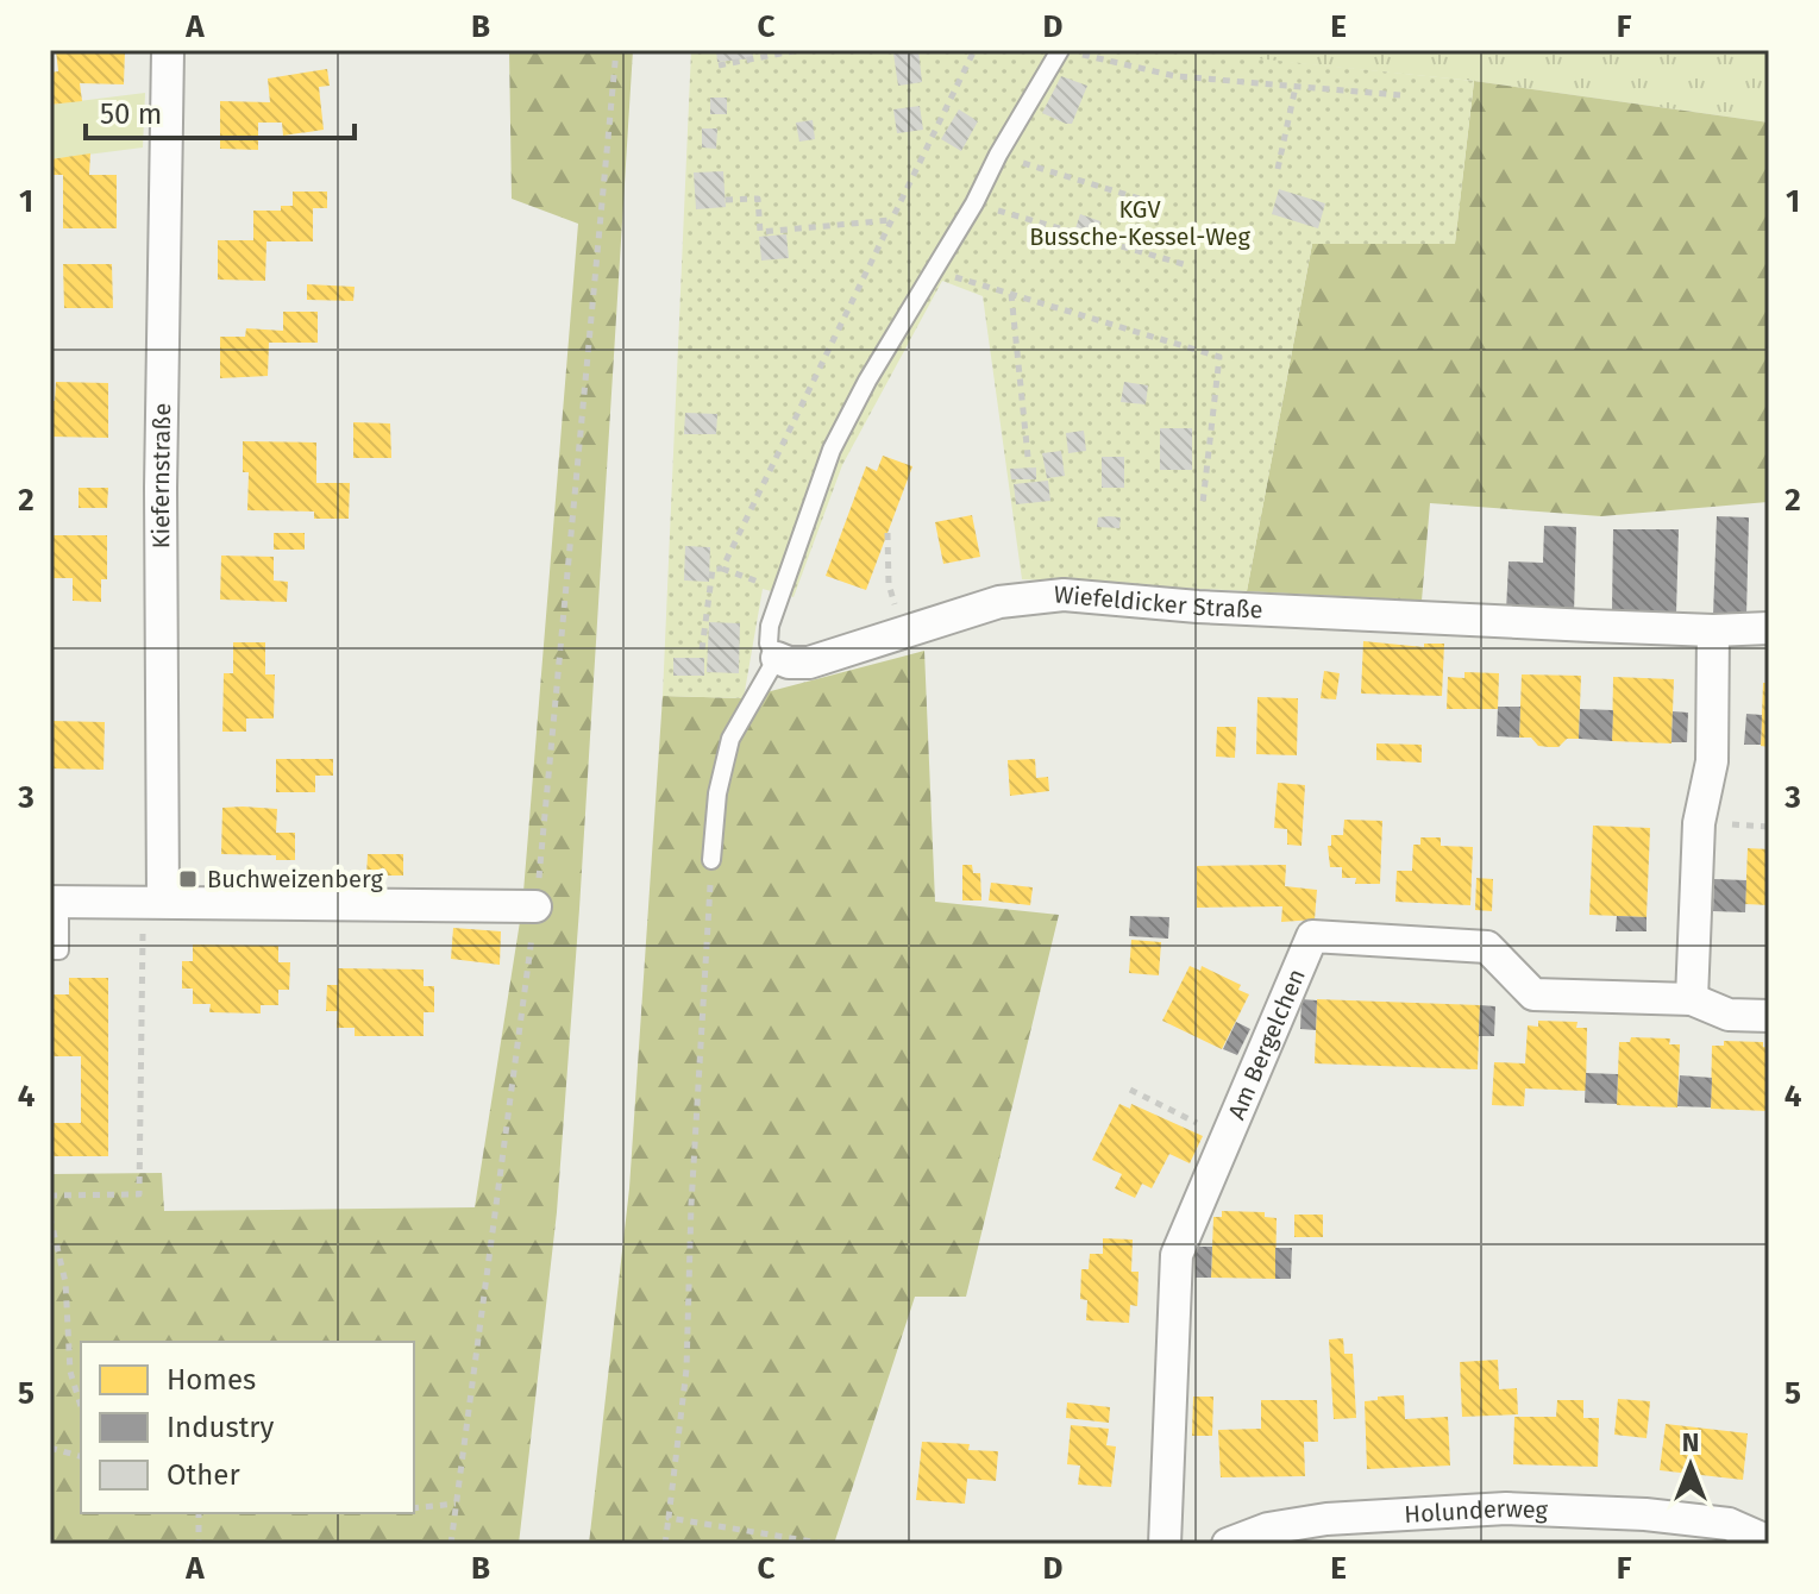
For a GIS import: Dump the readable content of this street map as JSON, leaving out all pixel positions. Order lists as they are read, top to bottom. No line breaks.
{"streets":{"street":["Kiefernstraße","Wiefeldicker Straße","Am Bergelchen","Holunderweg"]},"parks":["KGV Bussche-Kessel-Weg"],"places":{"transit":["Buchweizenberg"]},"legend":["Homes","Industry","Other"],"scale_bar":"50 m","north":"top","grid":{"columns":["A","B","C","D","E","F"],"rows":["1","2","3","4","5"]}}
